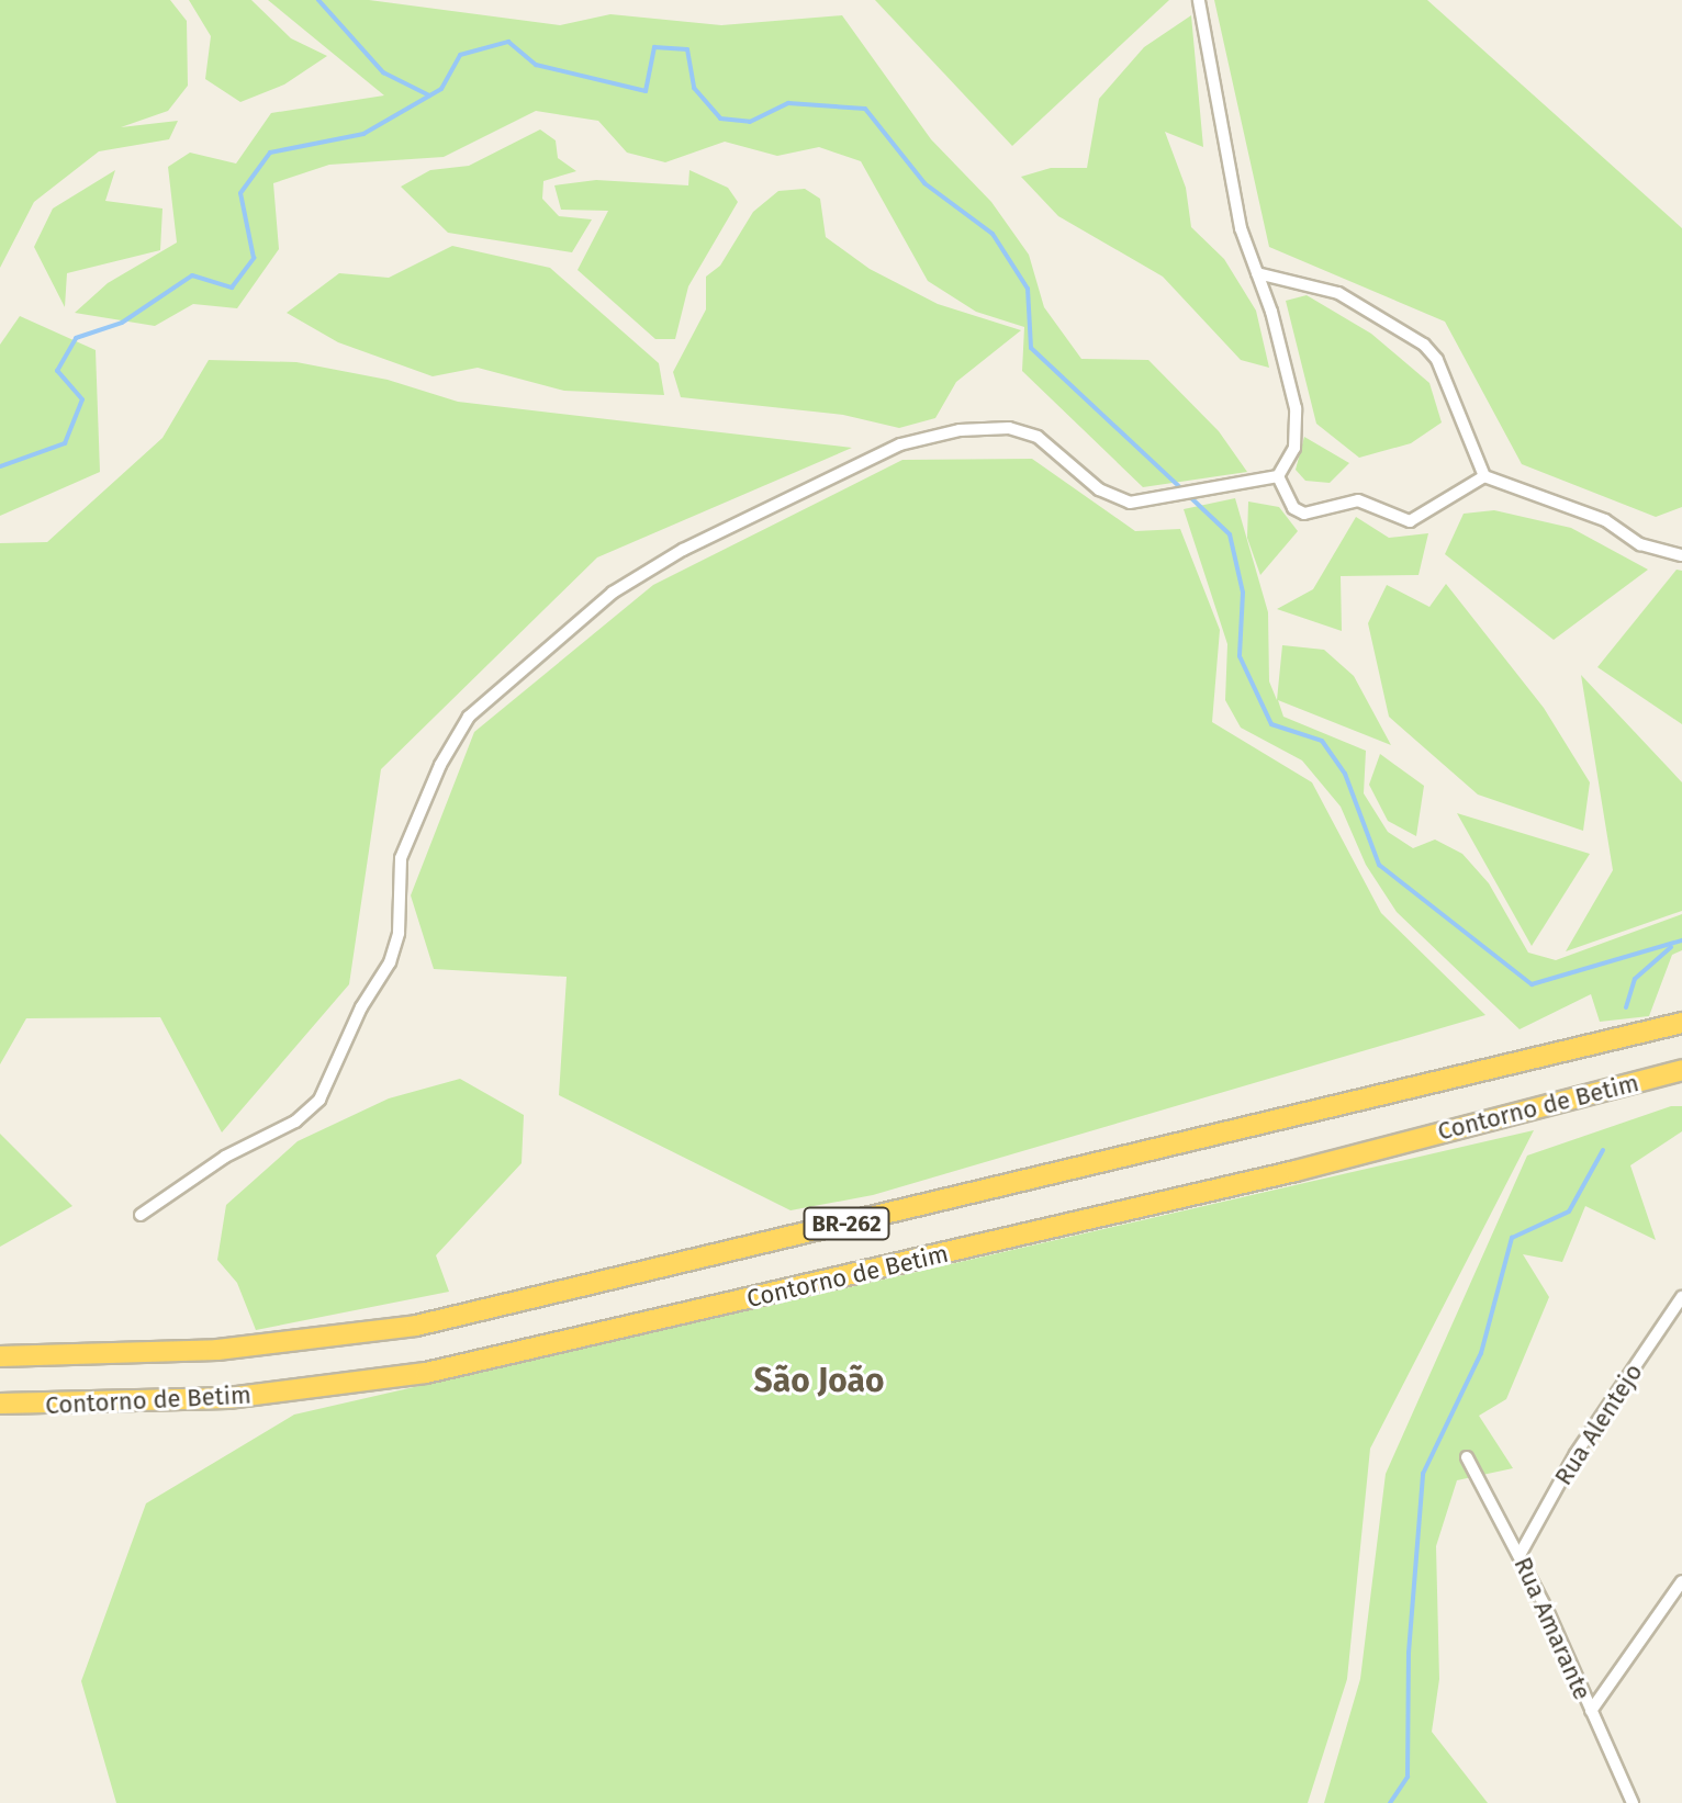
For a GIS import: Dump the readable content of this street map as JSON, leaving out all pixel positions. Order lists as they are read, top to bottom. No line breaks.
{"streets":{"highway":["Contorno de Betim","BR-262"],"street":["Rua Alentejo","Rua Amarante"]},"crossings":[["Rua Alentejo","Rua Amarante"]],"districts":["São João"]}
